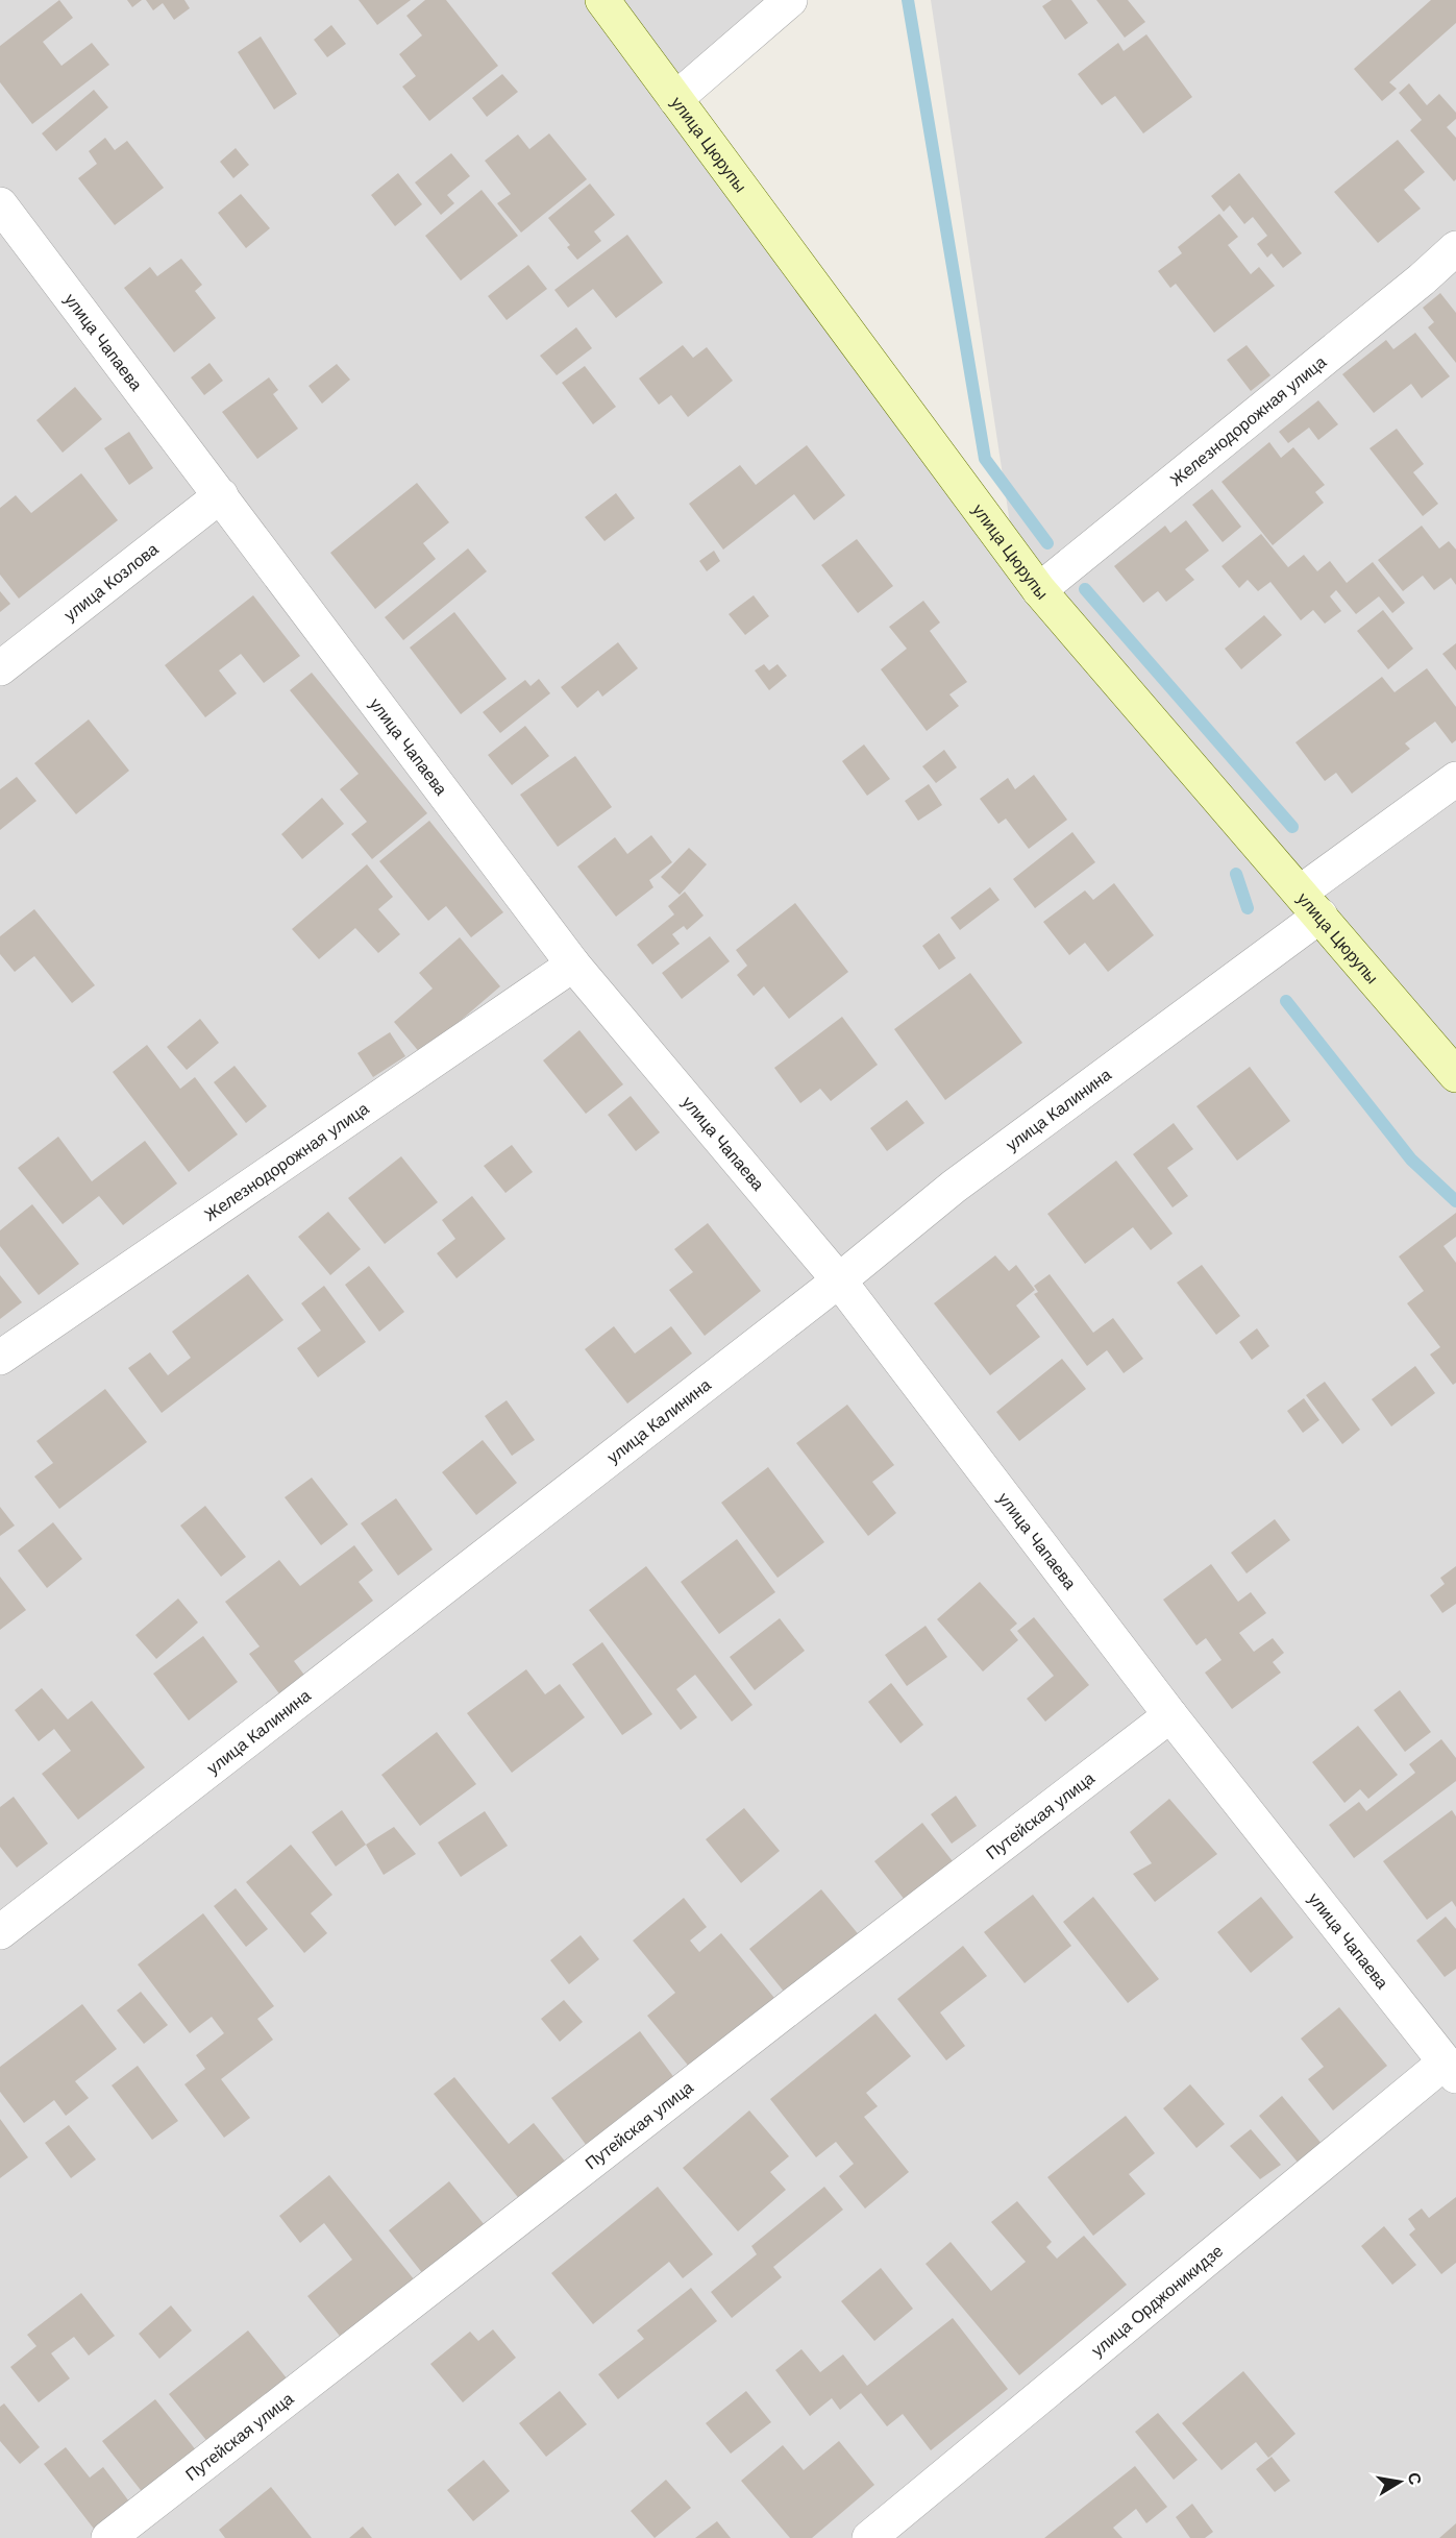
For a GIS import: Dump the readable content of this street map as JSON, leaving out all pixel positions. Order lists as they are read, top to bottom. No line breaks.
{"streets":{"street":["улица Цюрупы","улица Чапаева","Железнодорожная улица","улица Козлова","улица Калинина","Путейская улица","улица Орджоникидзе"]},"crossings":[["улица Цюрупы","Железнодорожная улица"],["улица Цюрупы","улица Калинина"],["улица Чапаева","Железнодорожная улица"],["улица Чапаева","улица Козлова"],["улица Чапаева","улица Калинина"],["улица Чапаева","Путейская улица"],["улица Чапаева","улица Орджоникидзе"]],"north":"right"}
